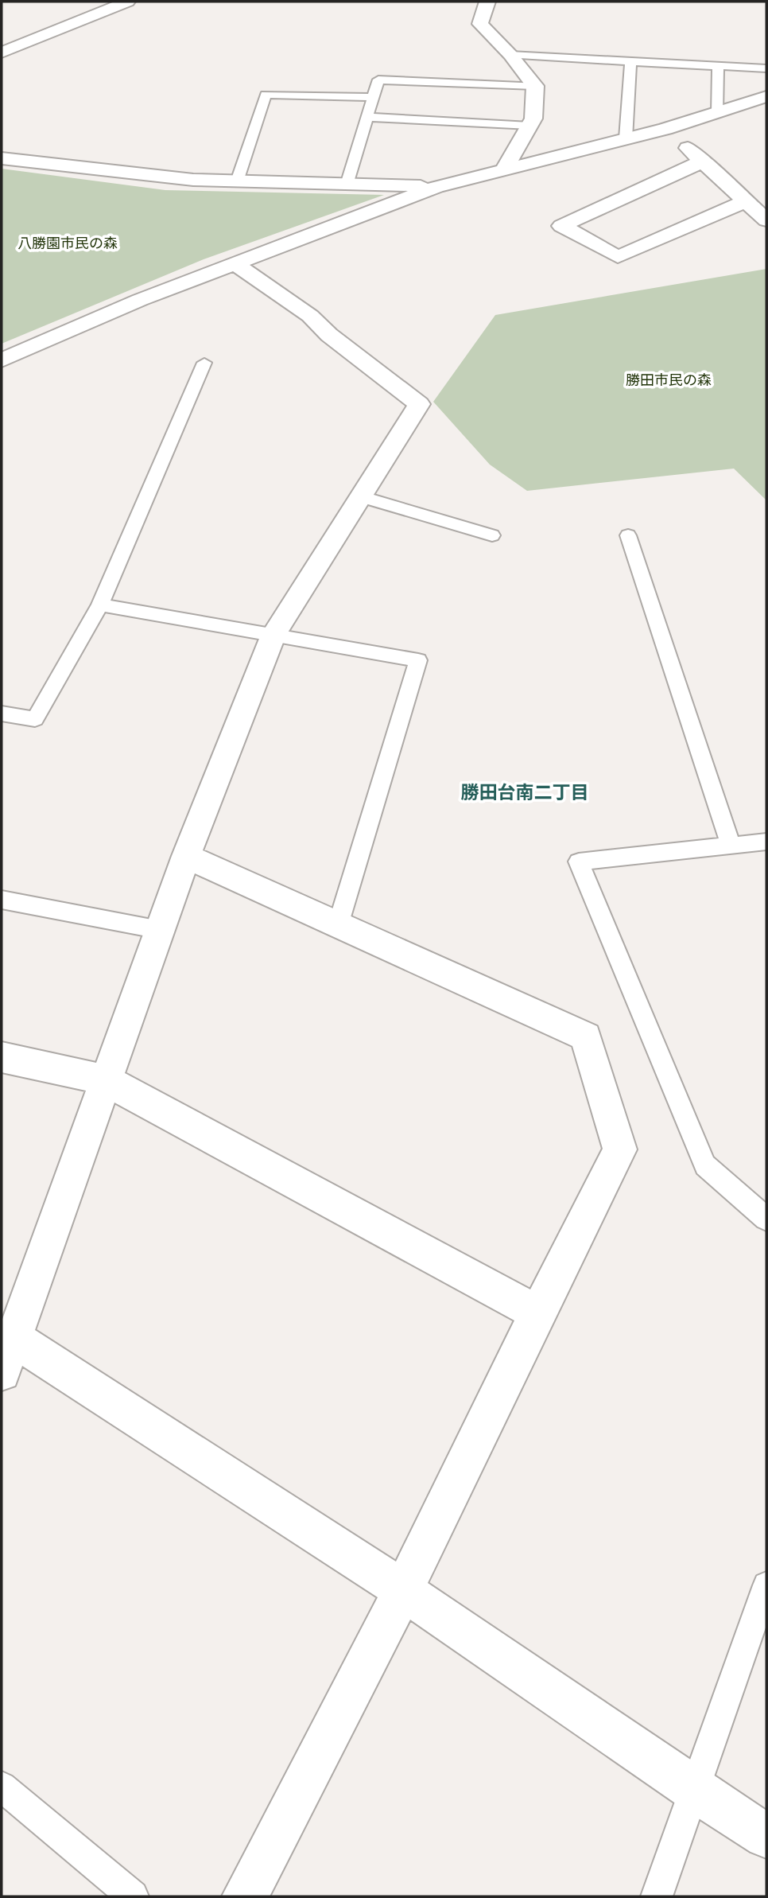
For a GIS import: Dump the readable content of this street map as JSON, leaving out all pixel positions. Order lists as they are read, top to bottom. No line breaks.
{"districts":["勝田台南二丁目"],"parks":["八勝園市民の森","勝田市民の森"]}
